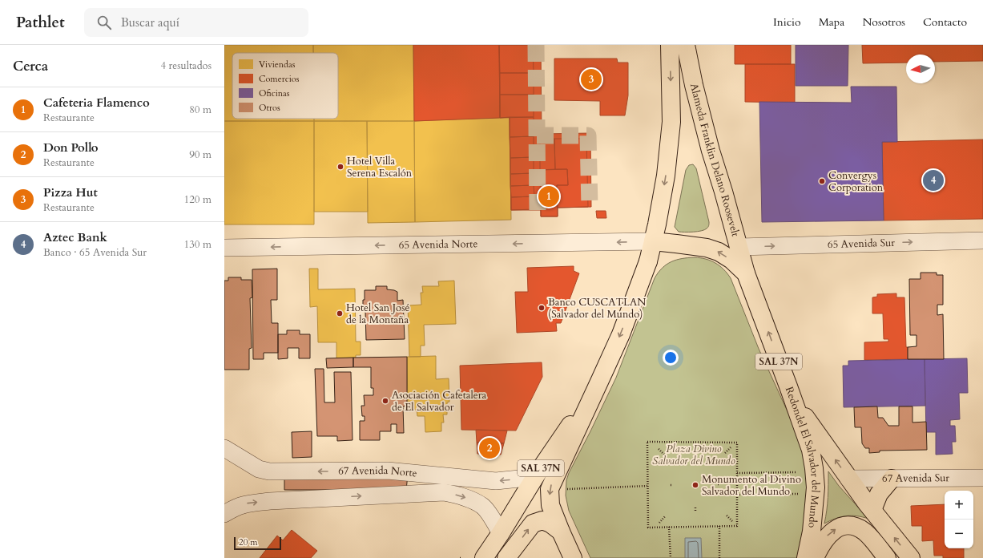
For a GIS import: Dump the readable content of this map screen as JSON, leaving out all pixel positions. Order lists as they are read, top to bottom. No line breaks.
{"streets":{"main road":["Alameda Franklin Delano Roosevelt","SAL 37N","Redondel El Salvador del Mundo"],"street":["65 Avenida Sur","65 Avenida Norte","67 Avenida Norte","67 Avenida Sur"]},"crossings":[["Alameda Franklin Delano Roosevelt","65 Avenida Sur"],["Alameda Franklin Delano Roosevelt","Redondel El Salvador del Mundo"],["65 Avenida Norte","SAL 37N"],["65 Avenida Norte","Redondel El Salvador del Mundo"],["SAL 37N","Redondel El Salvador del Mundo"],["SAL 37N","67 Avenida Norte"]],"one_way":["65 Avenida Sur","65 Avenida Norte","Redondel El Salvador del Mundo"],"parks":["Plaza Divino Salvador del Mundo"],"places":["Hotel Villa Serena Escalón","Convergys Corporation","Banco CUSCATLAN (Salvador del Mundo)","Hotel San José de la Montaña","Asociación Cafetalera de El Salvador","Monumento al Divino Salvador del Mundo"],"legend":["Viviendas","Comercios","Oficinas","Otros"],"scale_bar":"20 m","north":"left","page":{"header":"Pathlet","search":"Buscar aquí","nav":["Inicio","Mapa","Nosotros","Contacto"],"heading":["Cerca","4 resultados"],"pins":["3","4","1","2"],"list":[{"mark":"1","name":"Cafeteria Flamenco","note":"Restaurante","value":"80 m"},{"mark":"2","name":"Don Pollo","note":"Restaurante","value":"90 m"},{"mark":"3","name":"Pizza Hut","note":"Restaurante","value":"120 m"},{"mark":"4","name":"Aztec Bank","note":"Banco · 65 Avenida Sur","value":"130 m"}],"map_buttons":["+","−"],"scale":"20 m"}}
